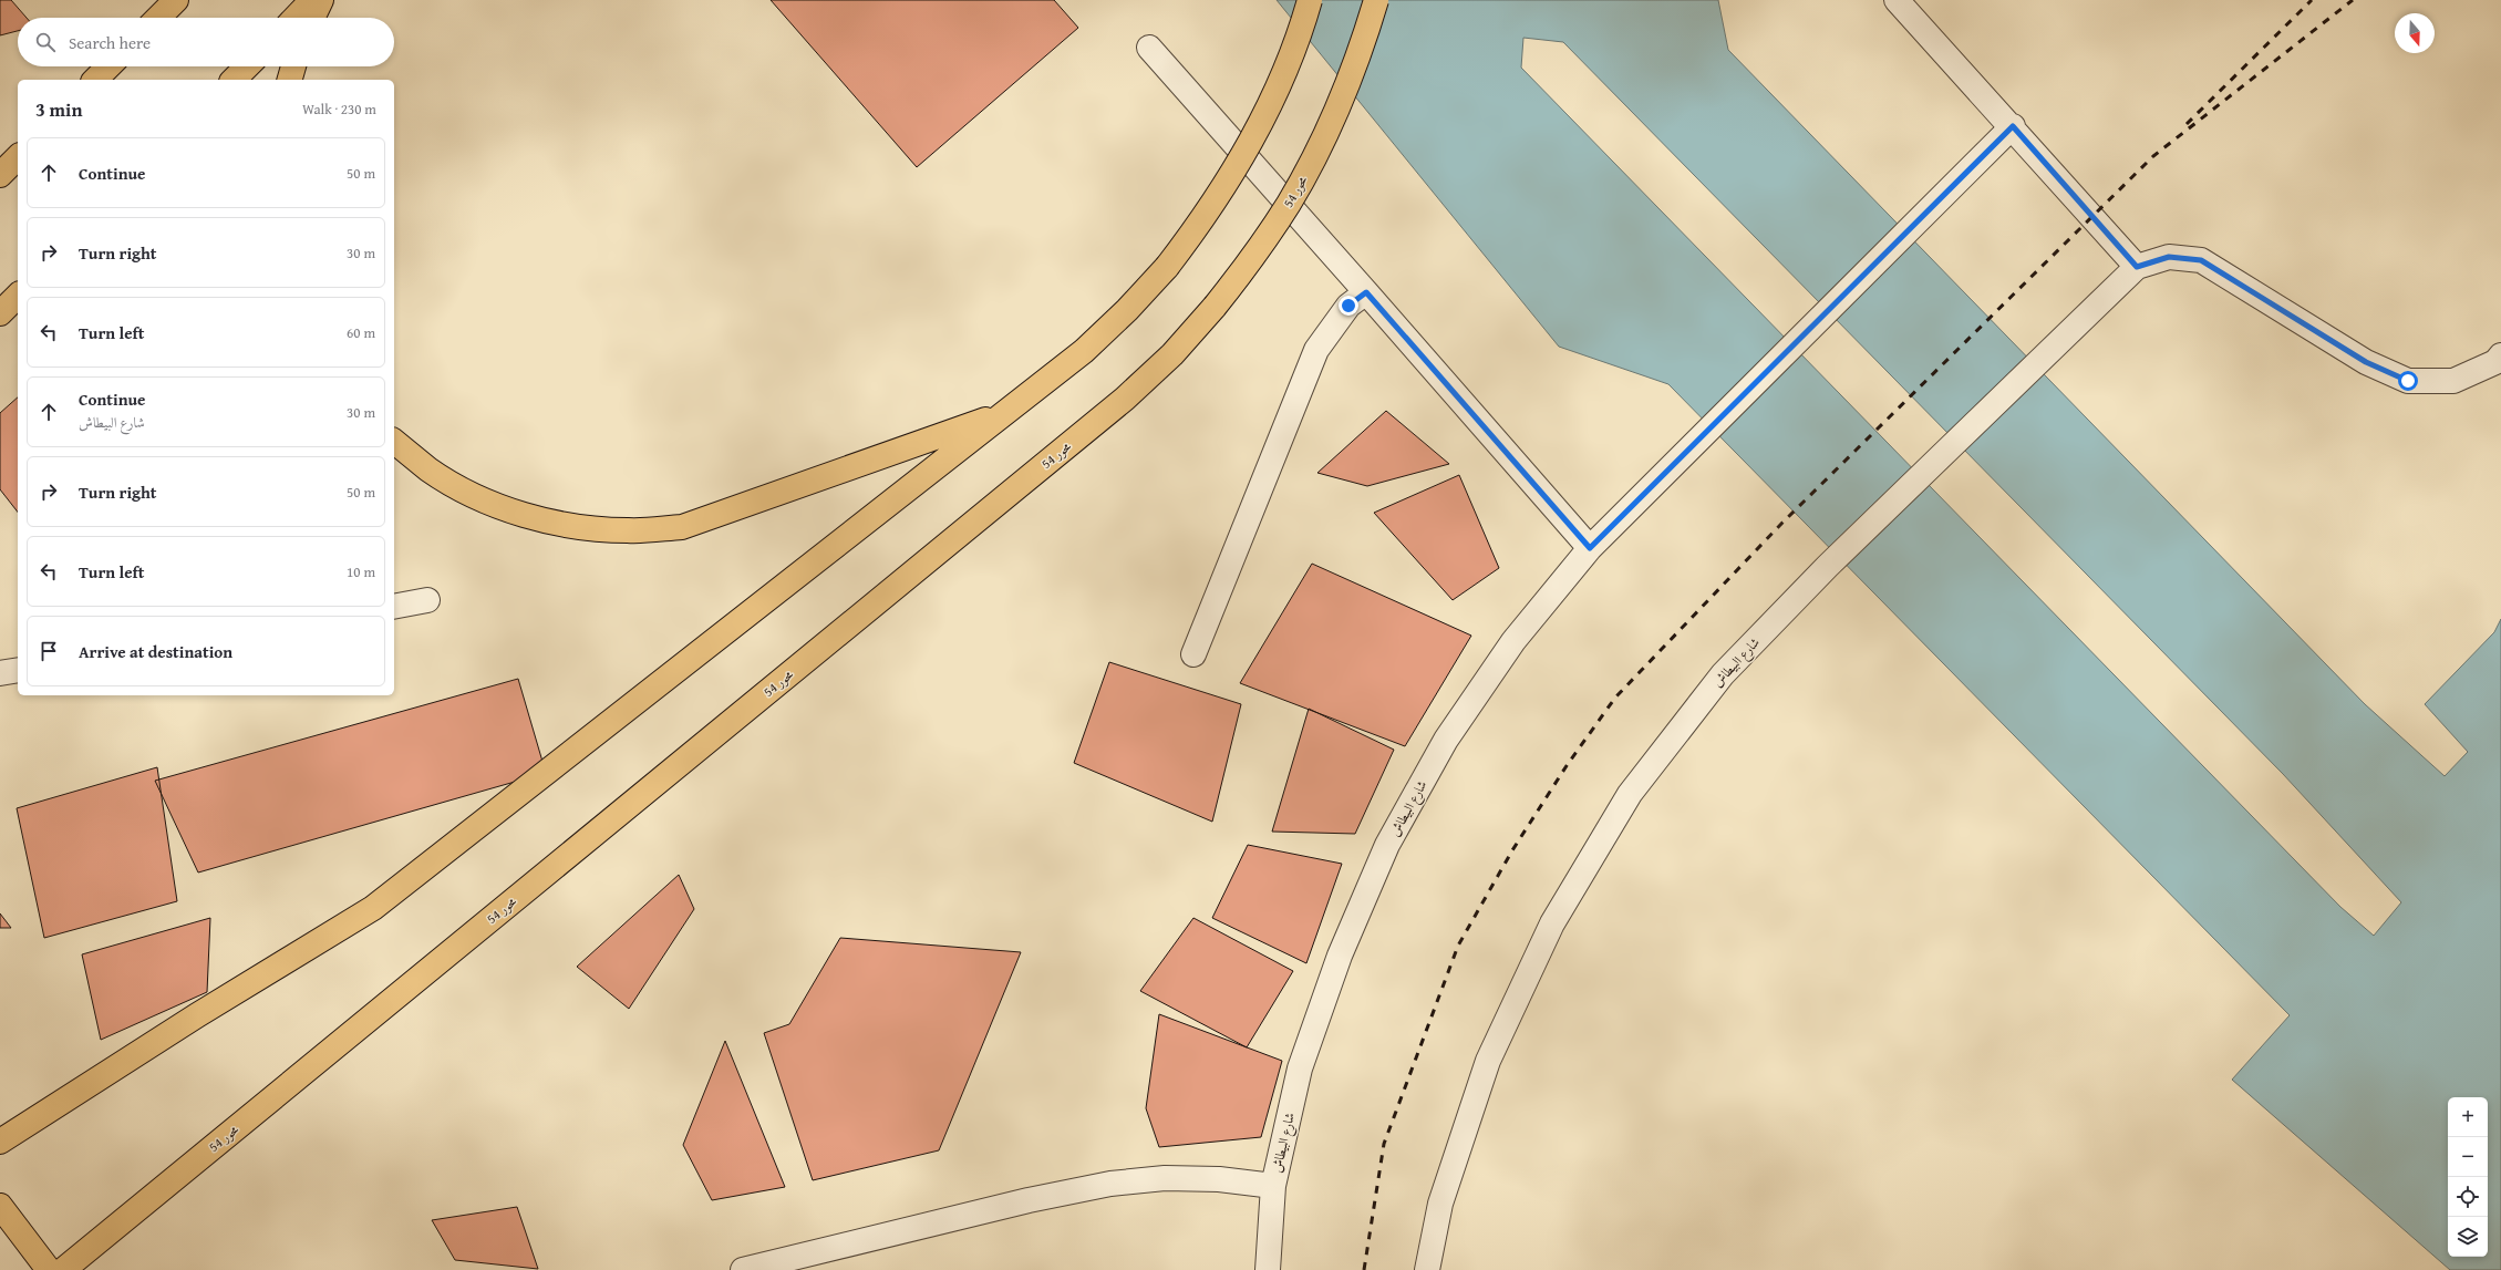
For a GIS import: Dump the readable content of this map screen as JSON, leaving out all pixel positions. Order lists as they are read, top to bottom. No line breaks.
{"streets":{"main road":["محور 54"],"lane":["شارع البيطاش"]},"north":"bottom","page":{"search":"Search here","heading":["3 min","Walk · 230 m"],"list":[["Continue","50 m"],["Turn right","30 m"],["Turn left","60 m"],["Continue","شارع البيطاش","30 m"],["Turn right","50 m"],["Turn left","10 m"],"Arrive at destination"],"map_buttons":["+","−"]}}
